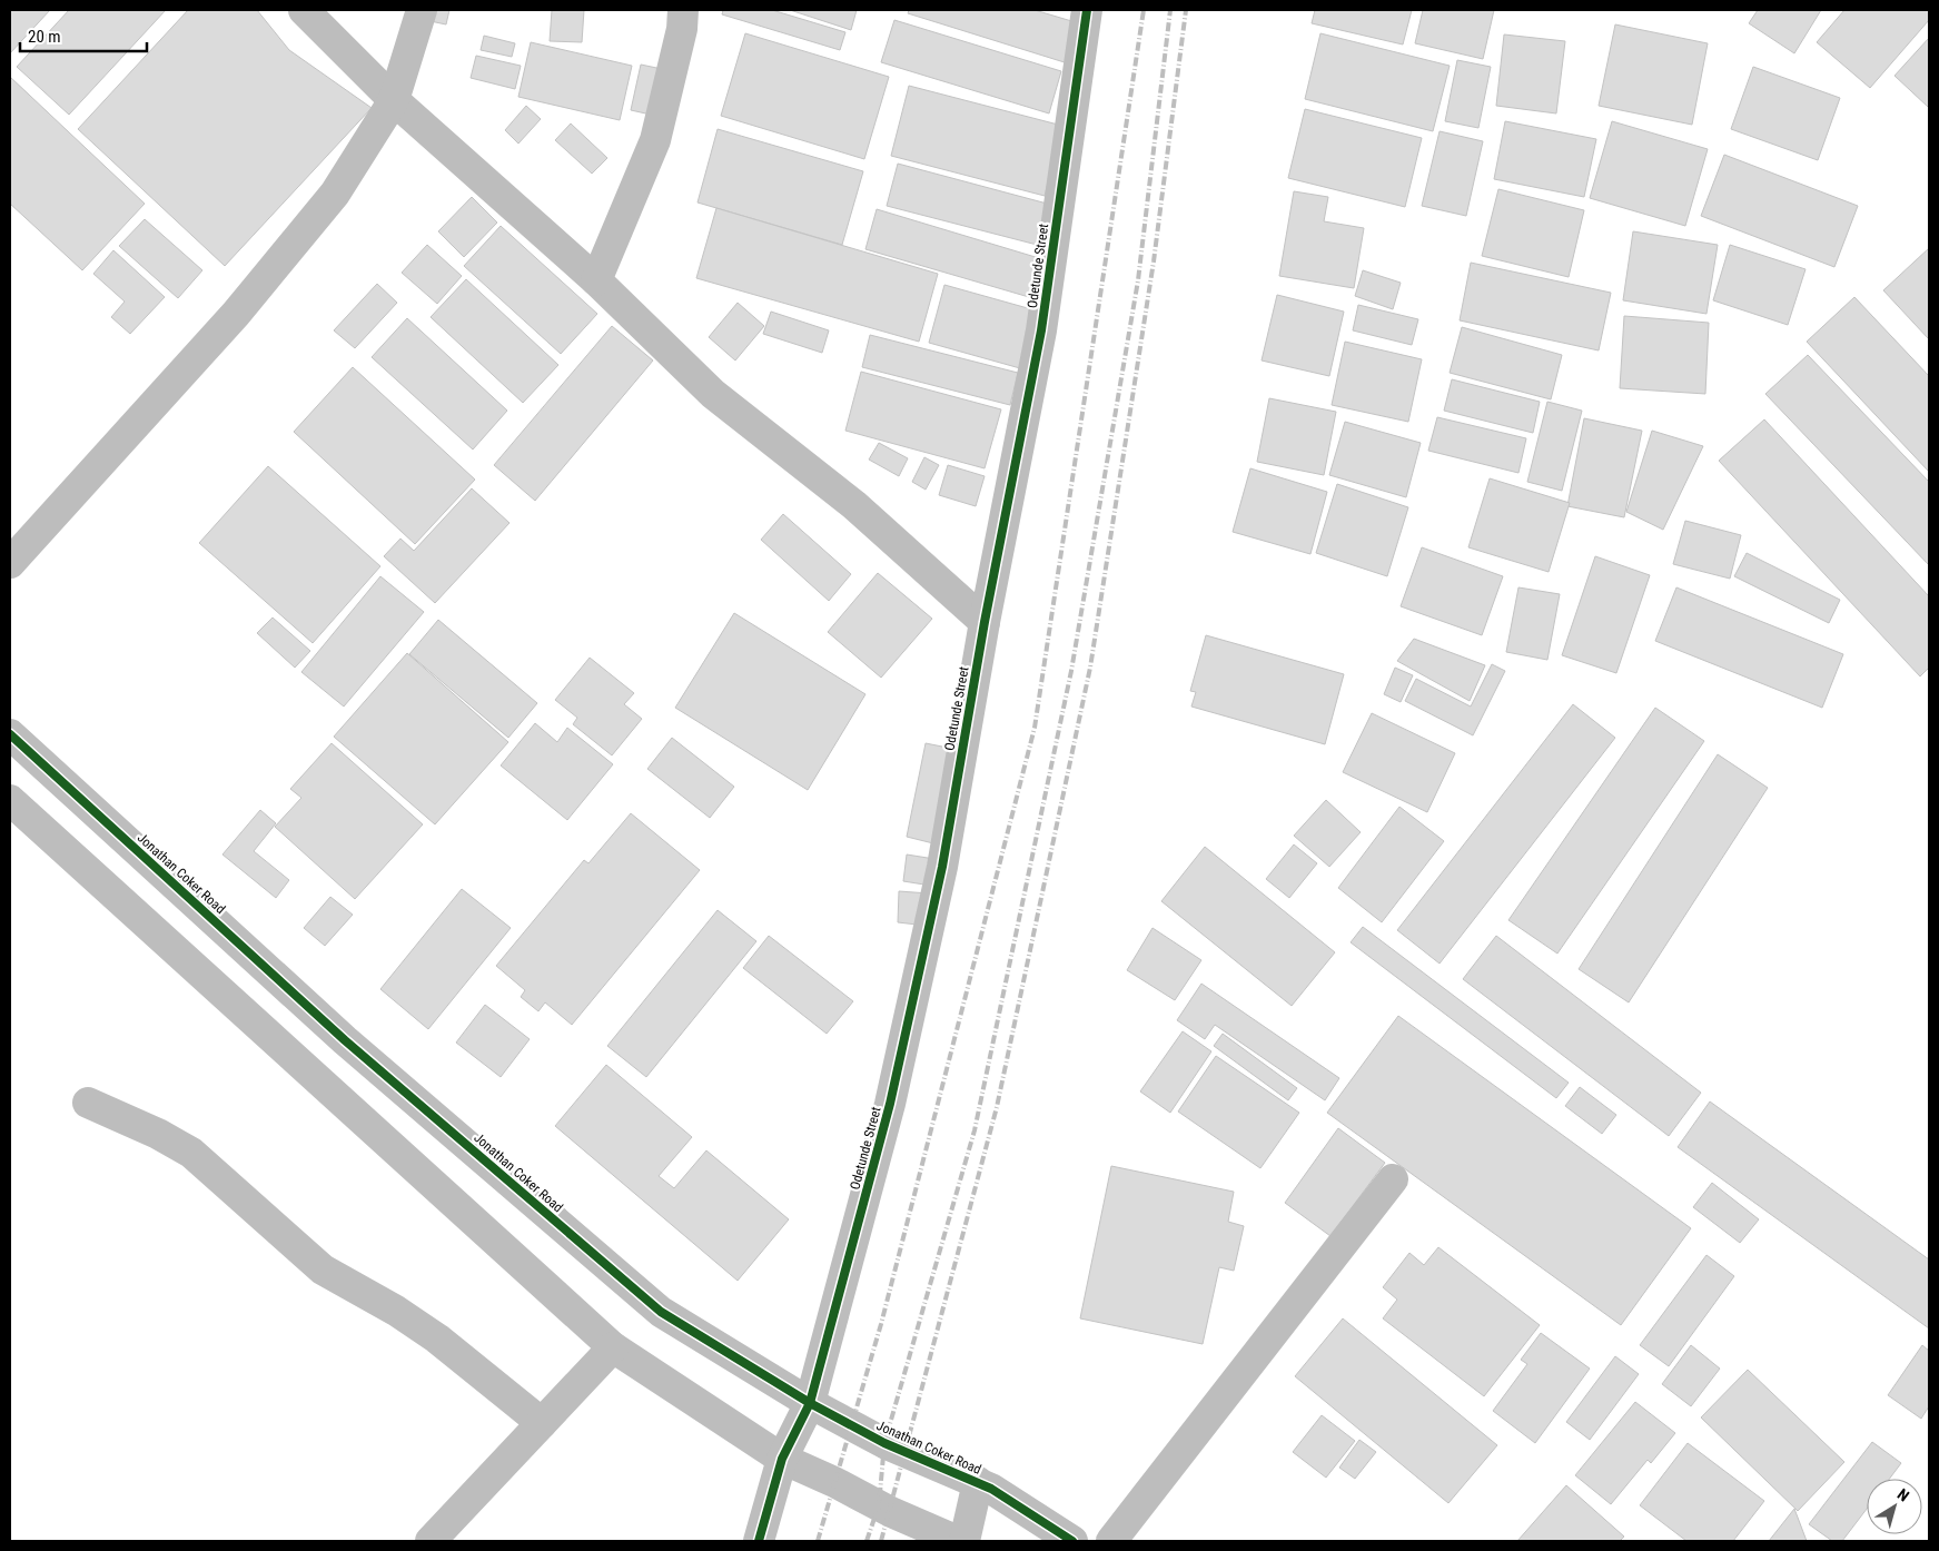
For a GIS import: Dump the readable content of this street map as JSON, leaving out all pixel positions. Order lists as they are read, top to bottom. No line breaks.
{"streets":{"street":["Odetunde Street","Jonathan Coker Road"]},"crossings":[["Odetunde Street","Jonathan Coker Road"]],"scale_bar":"20 m","north":"top right"}
